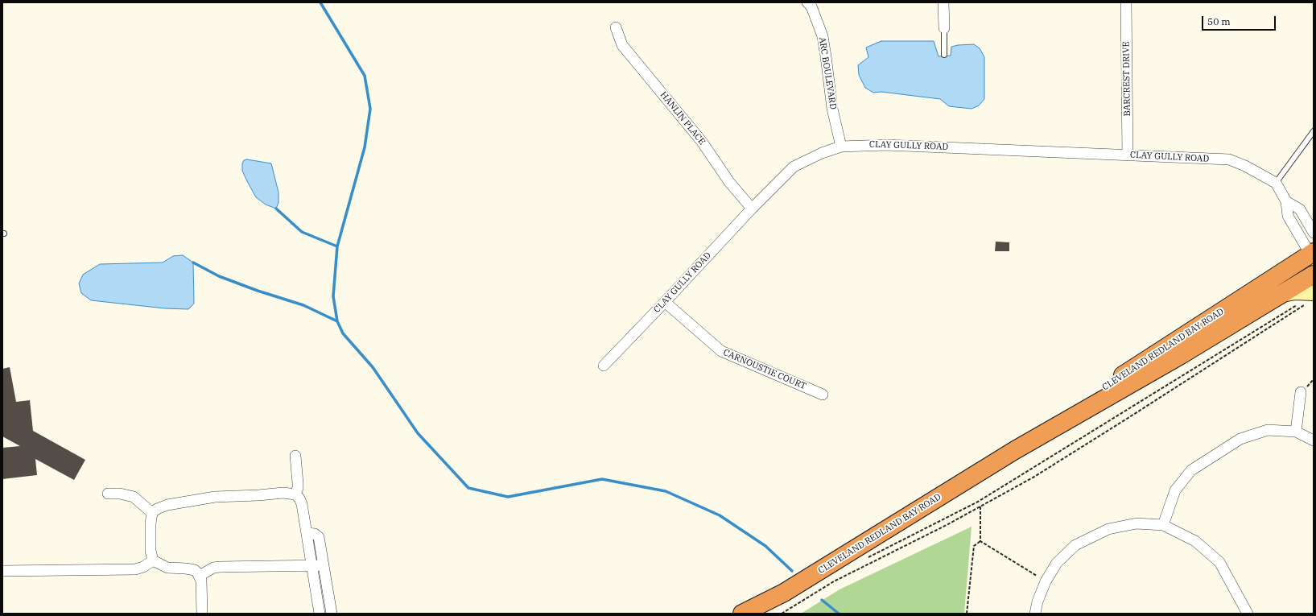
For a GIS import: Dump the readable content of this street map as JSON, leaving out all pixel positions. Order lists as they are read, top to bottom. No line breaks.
{"streets":{"highway":["CLEVELAND REDLAND BAY ROAD"],"street":["ARC BOULEVARD","BARCREST DRIVE","HANLIN PLACE","CLAY GULLY ROAD","CARNOUSTIE COURT"]},"crossings":[["ARC BOULEVARD","CLAY GULLY ROAD"],["BARCREST DRIVE","CLAY GULLY ROAD"],["HANLIN PLACE","CLAY GULLY ROAD"],["CLAY GULLY ROAD","CARNOUSTIE COURT"]],"scale_bar":"50 m"}
